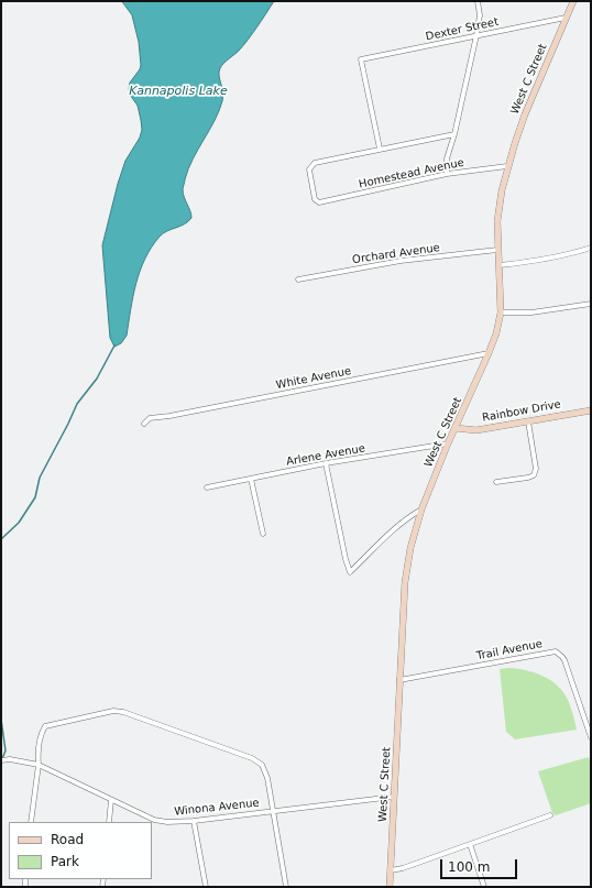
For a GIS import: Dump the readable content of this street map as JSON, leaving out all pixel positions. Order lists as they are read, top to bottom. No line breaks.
{"streets":{"main road":["West C Street","Rainbow Drive"],"street":["Dexter Street","Homestead Avenue","Orchard Avenue","White Avenue","Arlene Avenue","Trail Avenue","Winona Avenue"]},"crossings":[["Dexter Street","West C Street"],["Dexter Street","Homestead Avenue"],["West C Street","Homestead Avenue"],["West C Street","Orchard Avenue"],["West C Street","White Avenue"],["West C Street","Rainbow Drive"],["West C Street","Arlene Avenue"],["West C Street","Trail Avenue"],["West C Street","Winona Avenue"]],"water":["Kannapolis Lake"],"legend":["Road","Park"],"scale_bar":"100 m"}
